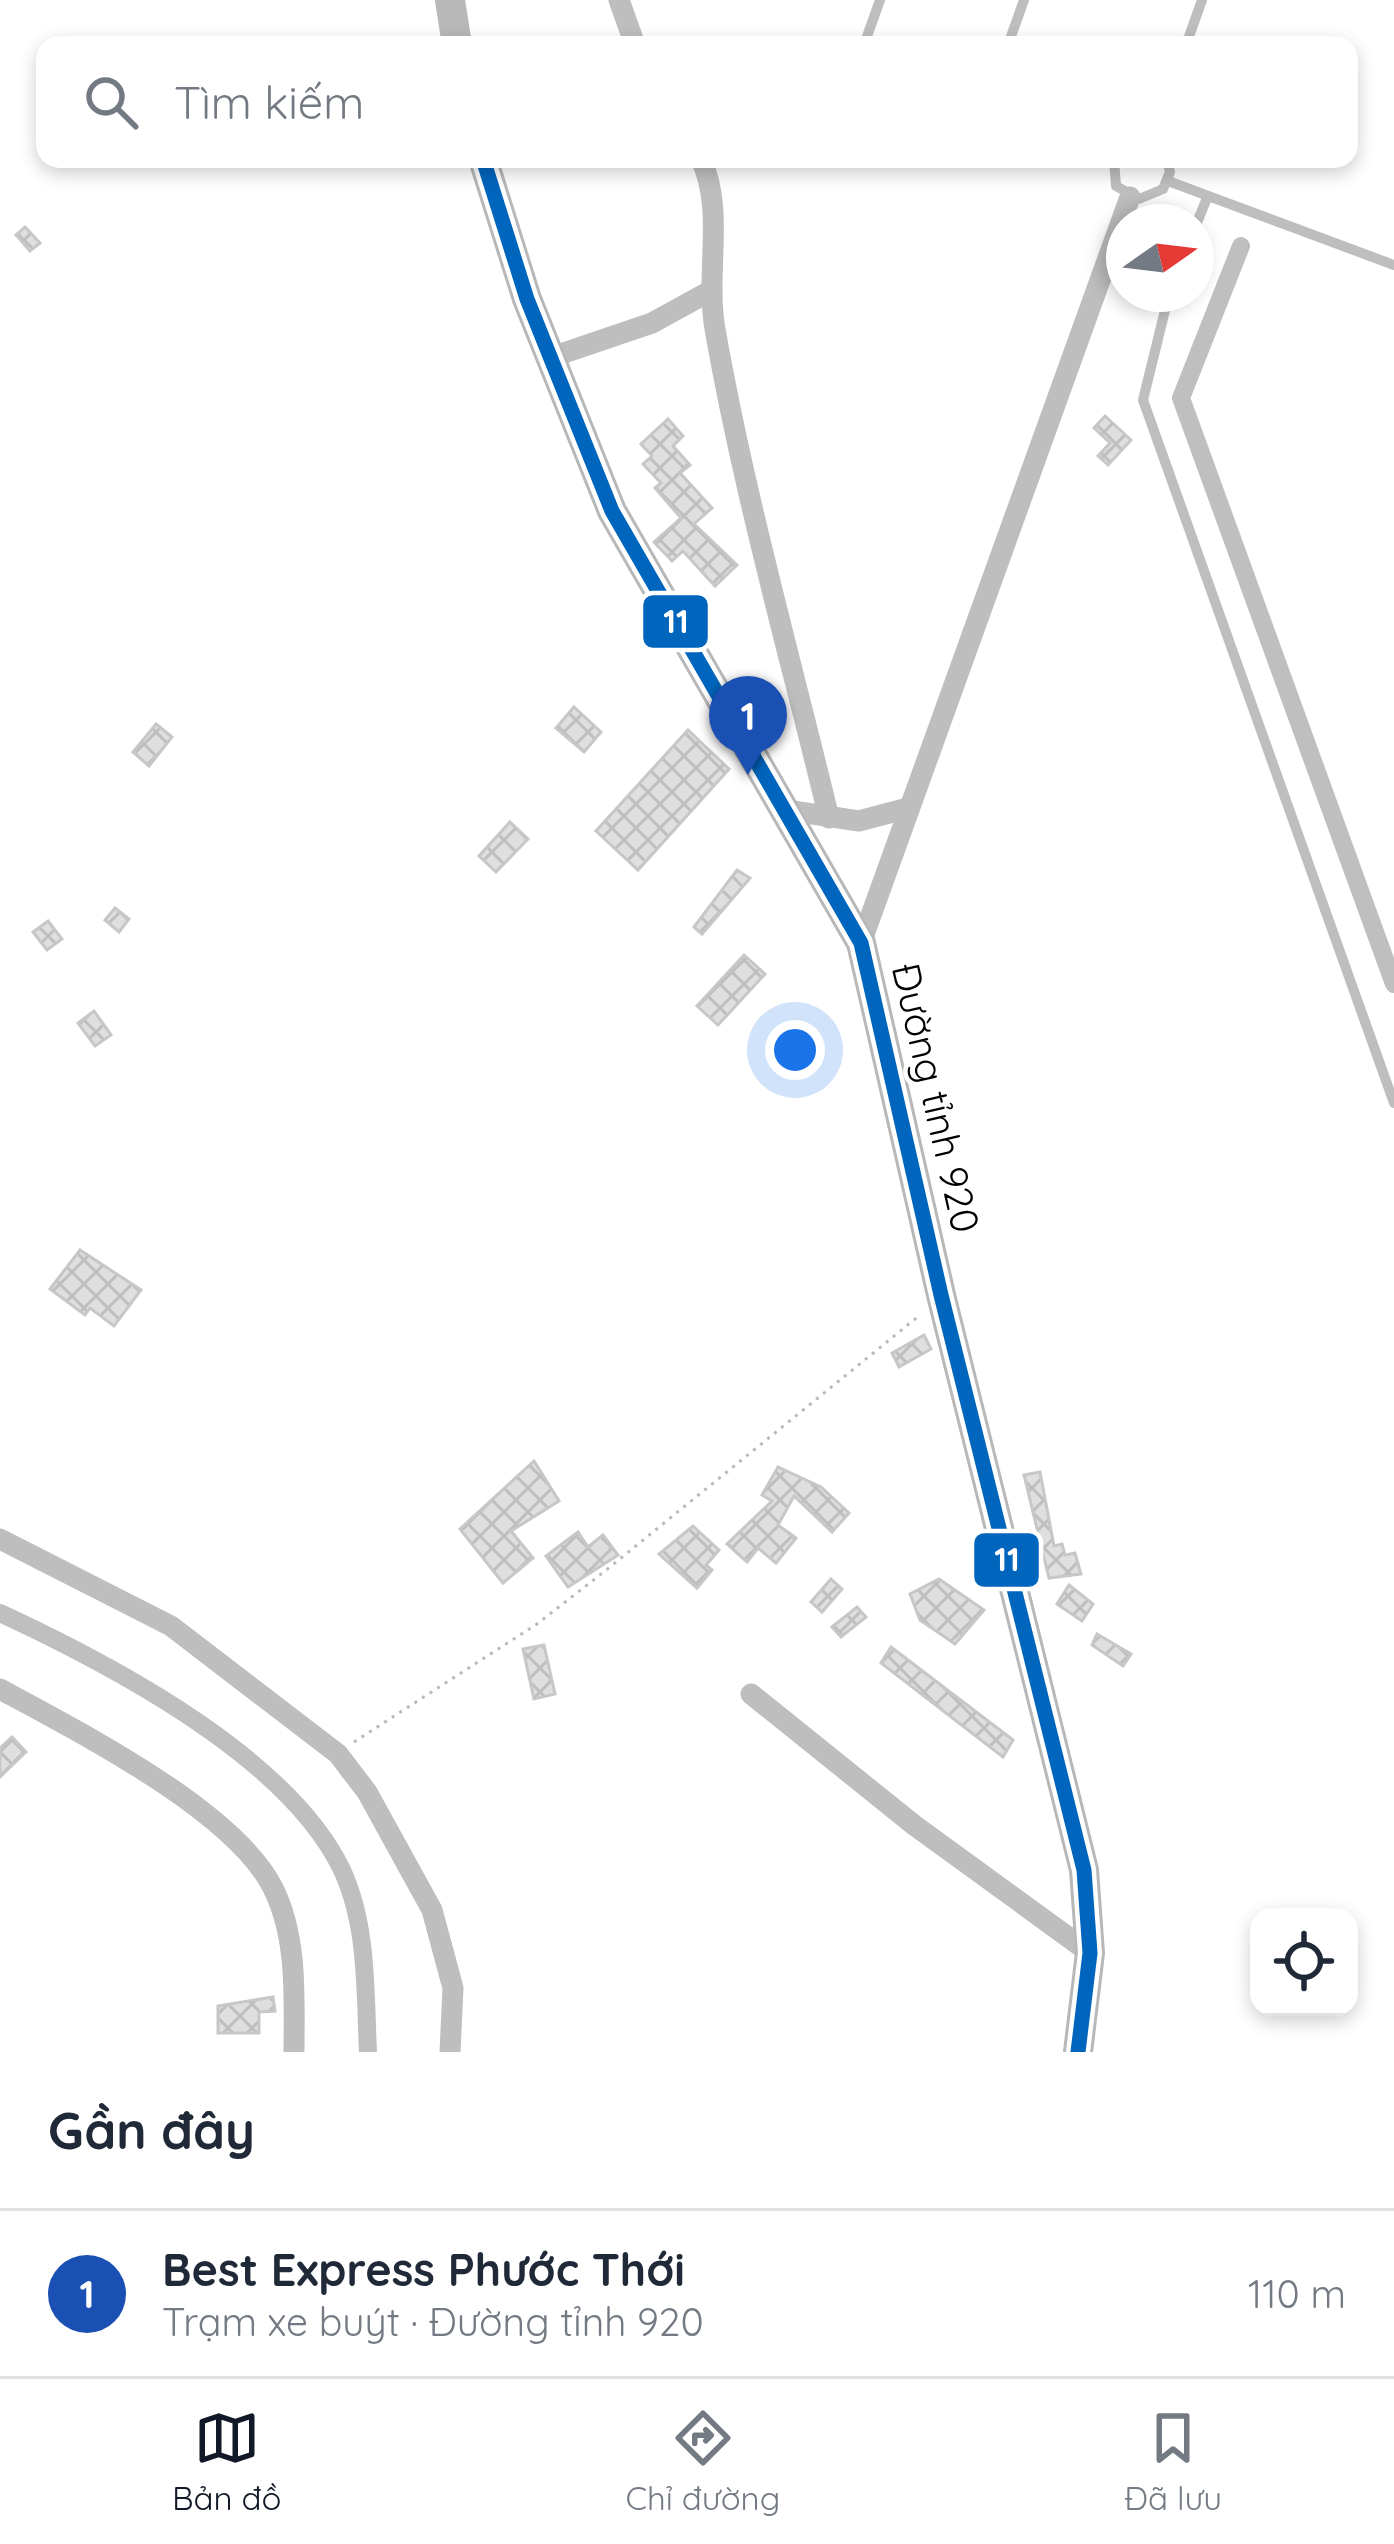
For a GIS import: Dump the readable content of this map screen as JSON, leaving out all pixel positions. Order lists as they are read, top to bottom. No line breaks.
{"streets":{"main road":["Đường tỉnh 920"]},"lines":["transit line 11"],"north":"right","page":{"search":"Tìm kiếm","pins":"1","heading":"Gần đây","list":[{"mark":"1","name":"Best Express Phước Thới","note":"Trạm xe buýt · Đường tỉnh 920","value":"110 m"}],"nav":["Bản đồ","Chỉ đường","Đã lưu"]}}
